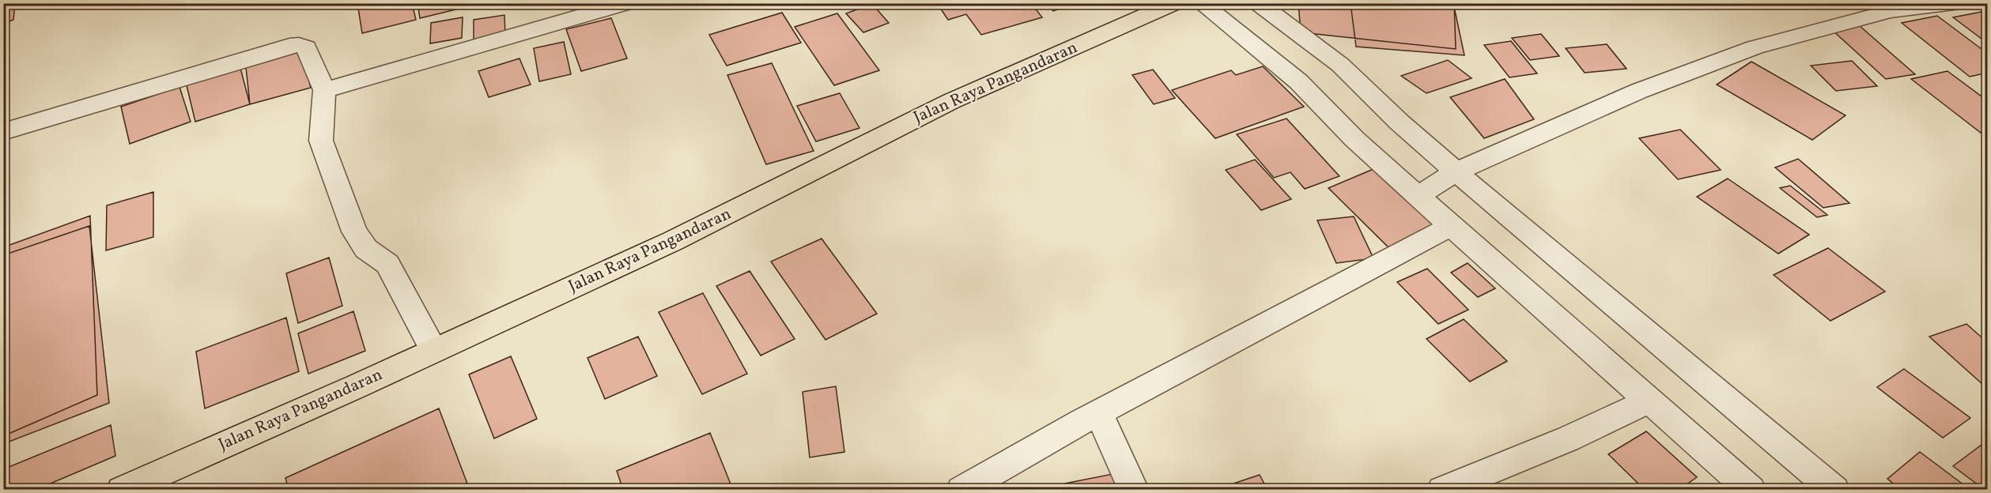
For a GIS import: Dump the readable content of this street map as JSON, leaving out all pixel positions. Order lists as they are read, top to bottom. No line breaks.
{"streets":{"highway":["Jalan Raya Pangandaran"]}}
